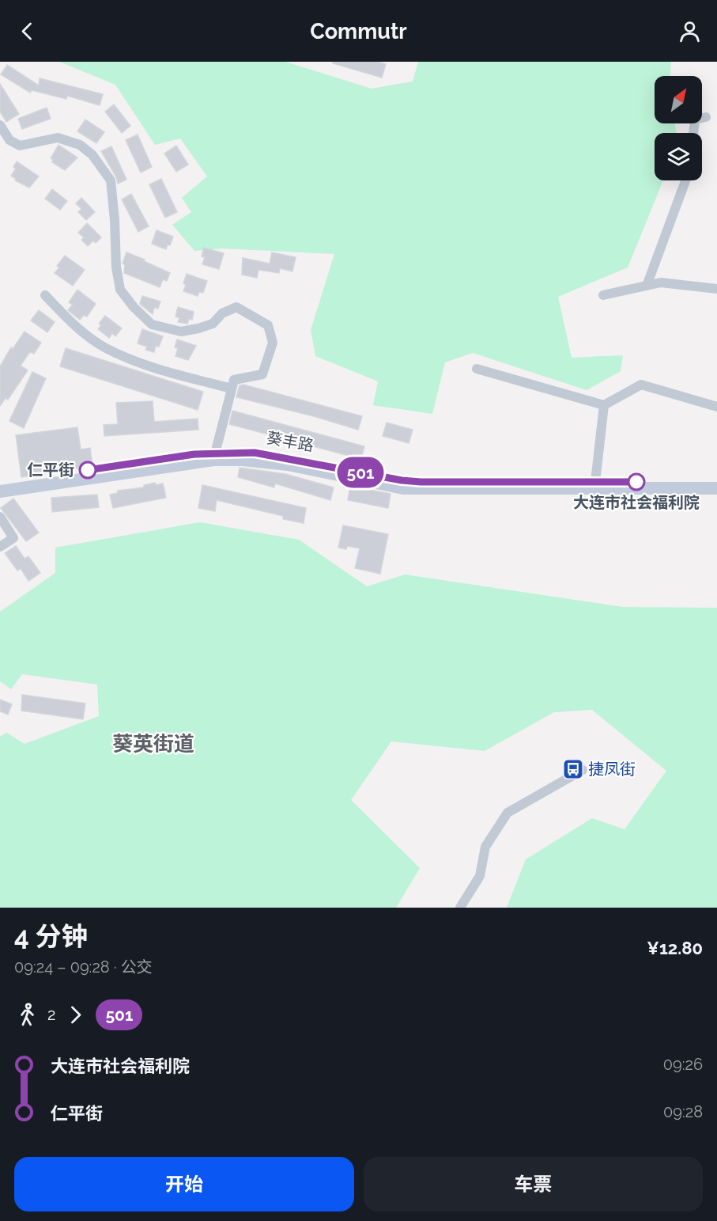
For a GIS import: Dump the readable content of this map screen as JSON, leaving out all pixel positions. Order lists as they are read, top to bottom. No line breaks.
{"streets":{"main road":["葵丰路"]},"districts":["葵英街道"],"places":{"other":["仁平街","大连市社会福利院"],"bus stop":["捷凤街"]},"lines":["bus line 501"],"north":"top right","page":{"header":"Commutr","on_map":"501","heading":["4 分钟","09:24 – 09:28 · 公交","¥12.80"],"legs":["2","501"],"list":[{"name":"大连市社会福利院","value":"09:26"},{"name":"仁平街","value":"09:28"}],"buttons":["开始","车票"]}}
